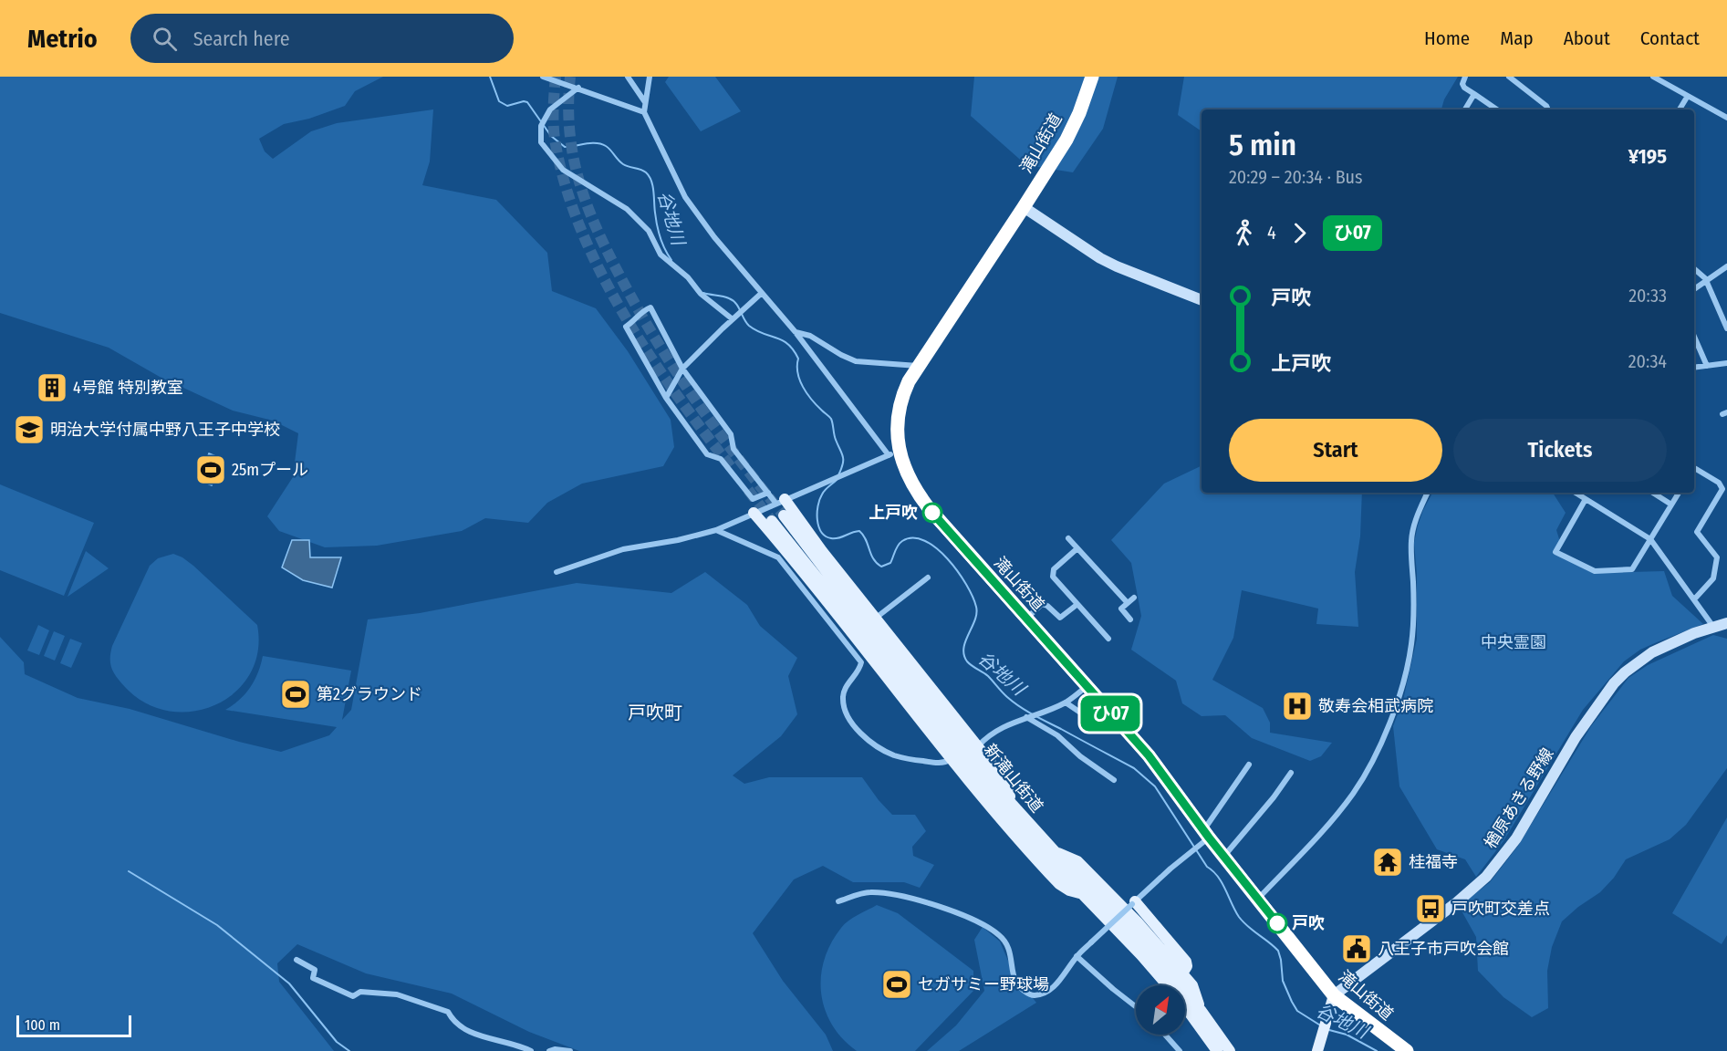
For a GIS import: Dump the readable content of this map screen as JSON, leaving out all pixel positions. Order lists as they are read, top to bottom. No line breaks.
{"streets":{"highway":["滝山街道"],"main road":["新滝山街道","楢原あきる野線"]},"crossings":[["滝山街道","楢原あきる野線"]],"districts":["戸吹町"],"water":["谷地川"],"parks":["中央霊園"],"places":{"building":["4号館 特別教室"],"school or university":["明治大学付属中野八王子中学校"],"sports":["25mプール","第2グラウンド","セガサミー野球場"],"other":["上戸吹","戸吹"],"hospital":["敬寿会相武病院"],"temple":["桂福寺"],"bus stop":["戸吹町交差点"],"public building":["八王子市戸吹会館"]},"lines":["bus line ひ07"],"scale_bar":"100 m","north":"top right","page":{"header":"Metrio","search":"Search here","nav":["Home","Map","About","Contact"],"on_map":"ひ07","heading":["5 min","20:29 – 20:34 · Bus","¥195"],"legs":["4","ひ07"],"list":[{"name":"戸吹","value":"20:33"},{"name":"上戸吹","value":"20:34"}],"buttons":["Start","Tickets"],"scale":"100 m"}}
